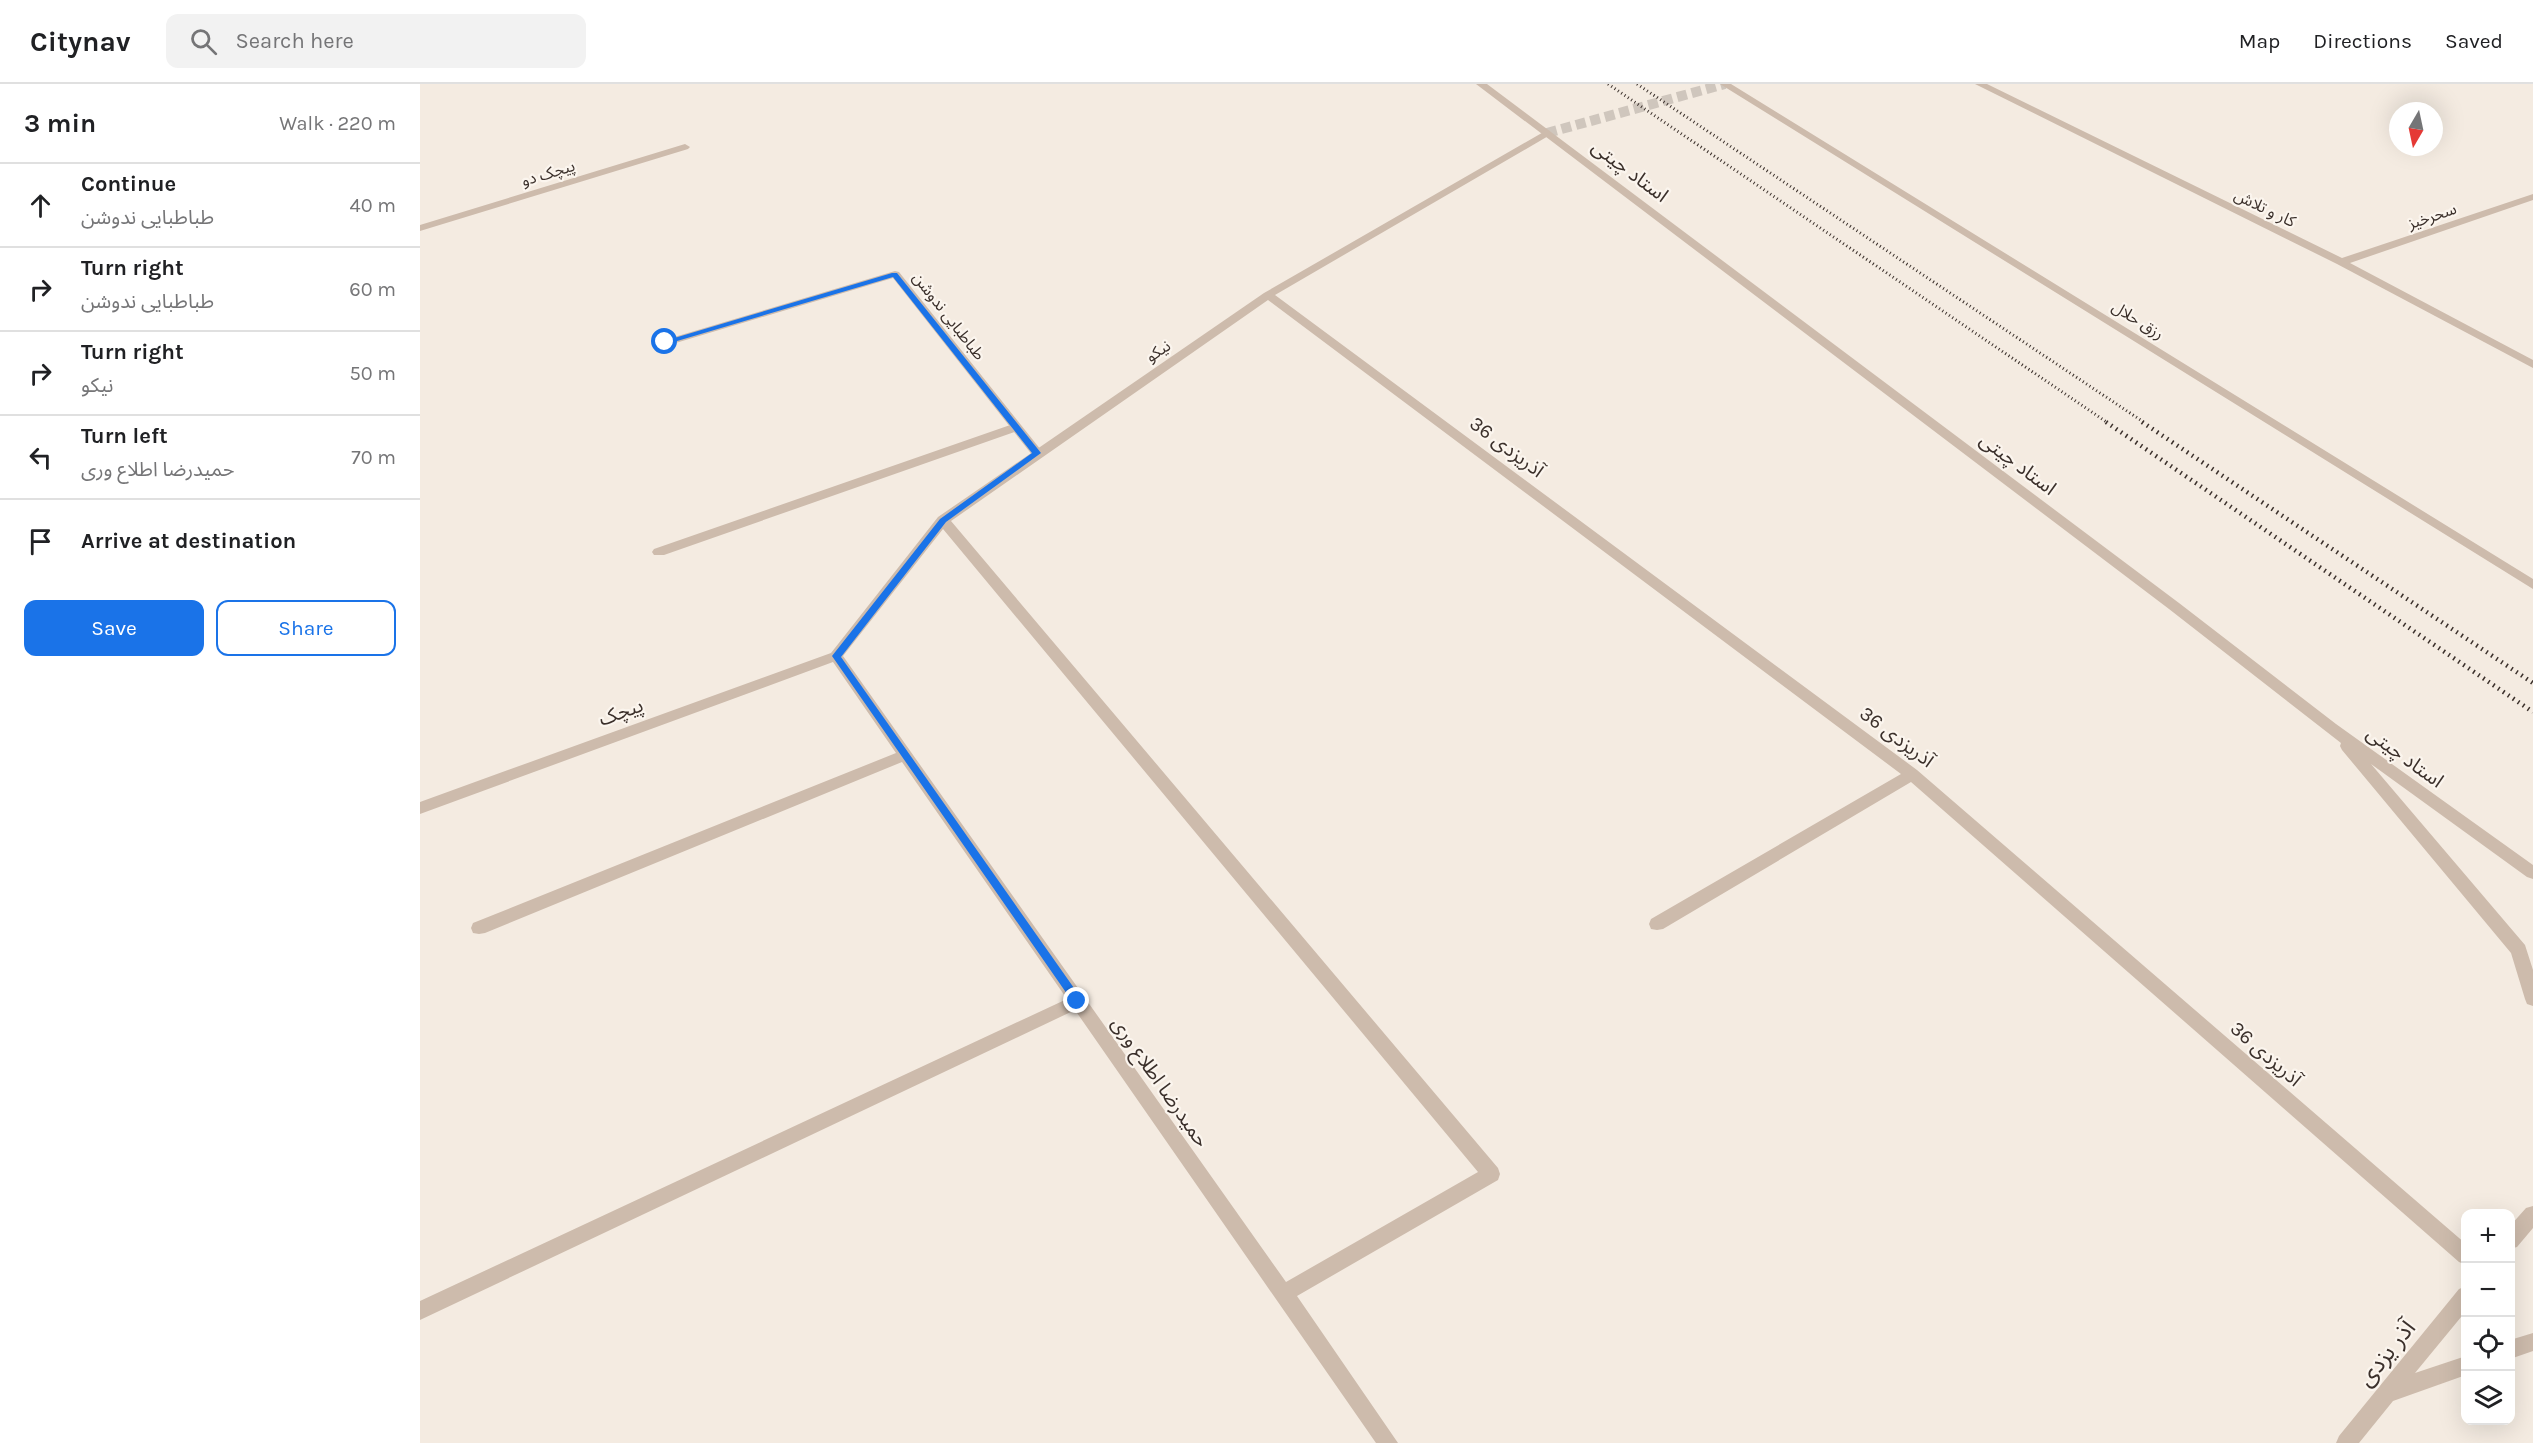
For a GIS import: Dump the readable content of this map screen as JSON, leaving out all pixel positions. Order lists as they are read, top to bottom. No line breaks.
{"streets":{"street":["استاد چیتی","پیچک دو","کار و تلاش","سحرخیز","طباطبایی ندوشن","رزق حلال","نیکو","آذریزدی 36","پیچک","حمیدرضا اطلاع وری","آذر یزدی"]},"crossings":[["استاد چیتی","نیکو"],["کار و تلاش","سحرخیز"],["طباطبایی ندوشن","نیکو"],["نیکو","آذریزدی 36"],["نیکو","پیچک"],["نیکو","حمیدرضا اطلاع وری"],["پیچک","حمیدرضا اطلاع وری"]],"north":"bottom","page":{"header":"Citynav","search":"Search here","nav":["Map","Directions","Saved"],"heading":["3 min","Walk · 220 m"],"list":[["Continue","طباطبایی ندوشن","40 m"],["Turn right","طباطبایی ندوشن","60 m"],["Turn right","نیکو","50 m"],["Turn left","حمیدرضا اطلاع وری","70 m"],"Arrive at destination"],"buttons":["Save","Share"],"map_buttons":["+","−"]}}
